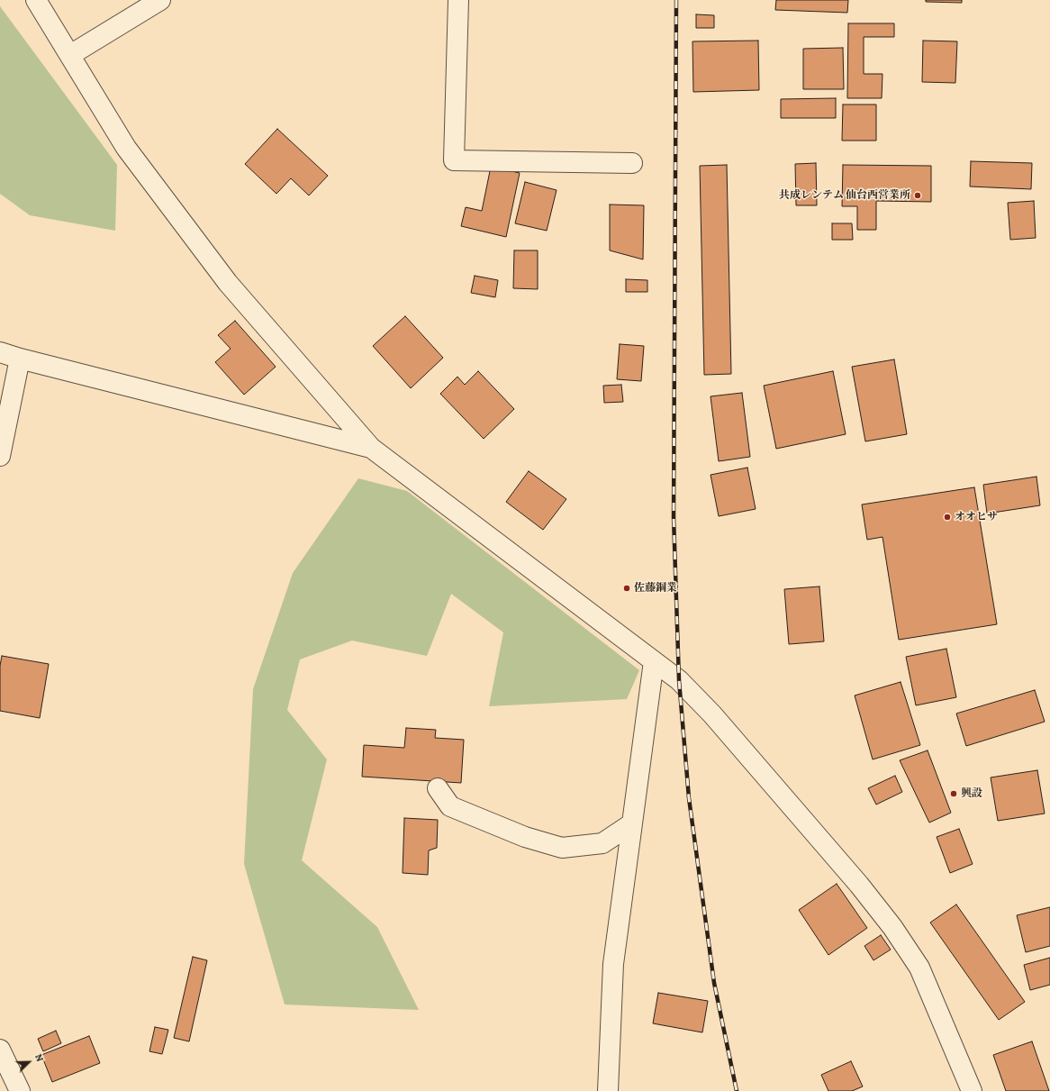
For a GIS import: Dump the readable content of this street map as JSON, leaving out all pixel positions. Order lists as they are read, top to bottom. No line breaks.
{"places":["共成レンテム 仙台西営業所","オオヒサ","佐藤鋼業","興設"],"north":"top right"}
